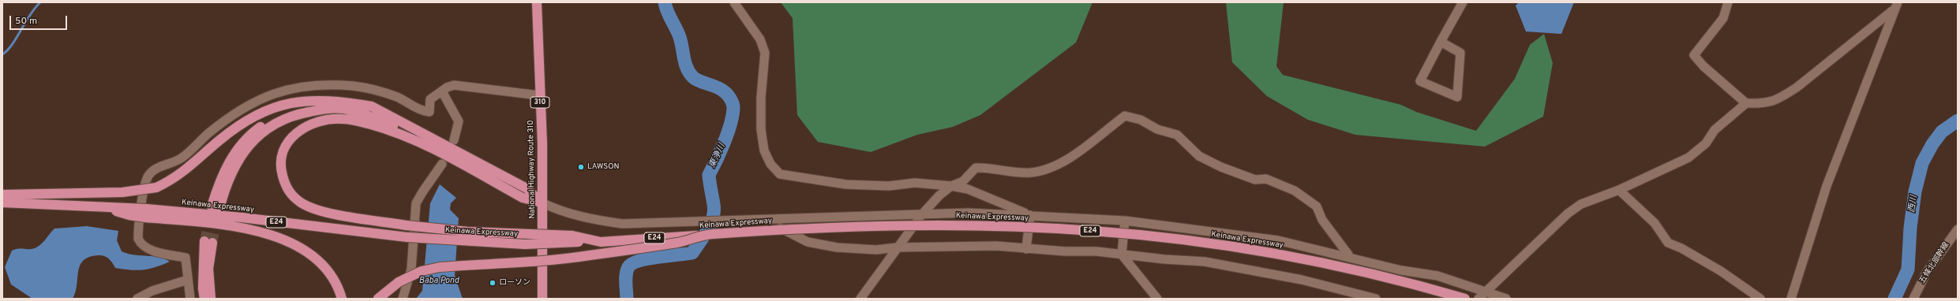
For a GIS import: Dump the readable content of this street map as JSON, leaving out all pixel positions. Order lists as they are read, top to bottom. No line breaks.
{"streets":{"highway":["310","National Highway Route 310","Keinawa Expressway","E24"],"street":["五條北部幹線"]},"water":["東浄川","西川","Baba Pond"],"places":["LAWSON","ローソン"],"scale_bar":"50 m"}
